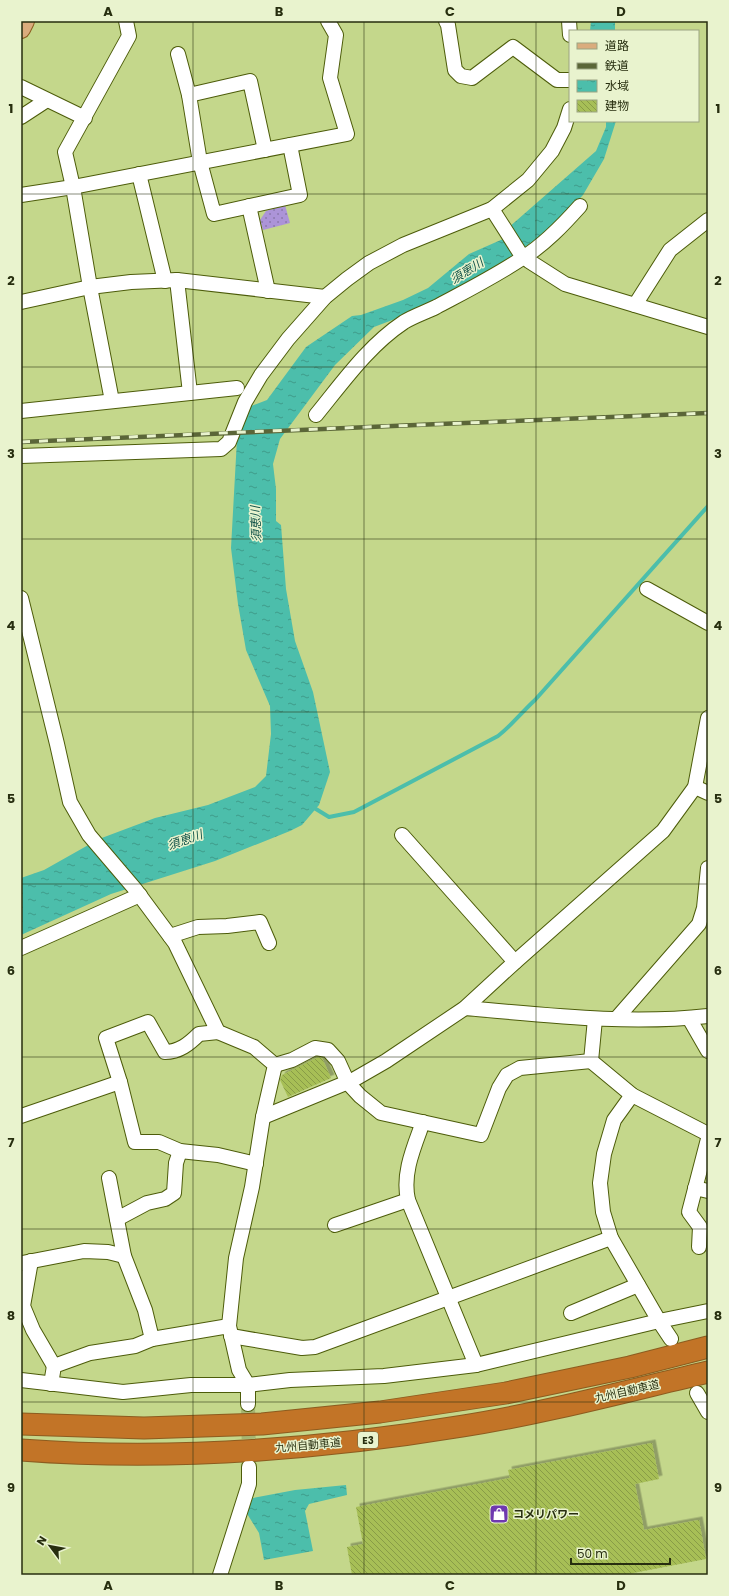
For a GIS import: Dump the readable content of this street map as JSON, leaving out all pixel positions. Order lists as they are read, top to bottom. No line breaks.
{"streets":{"highway":["九州自動車道","E3"]},"water":["須恵川"],"places":{"shop":["コメリパワー"]},"legend":["道路","鉄道","水域","建物"],"scale_bar":"50 m","north":"top left","grid":{"columns":["A","B","C","D"],"rows":["1","2","3","4","5","6","7","8","9"]}}
